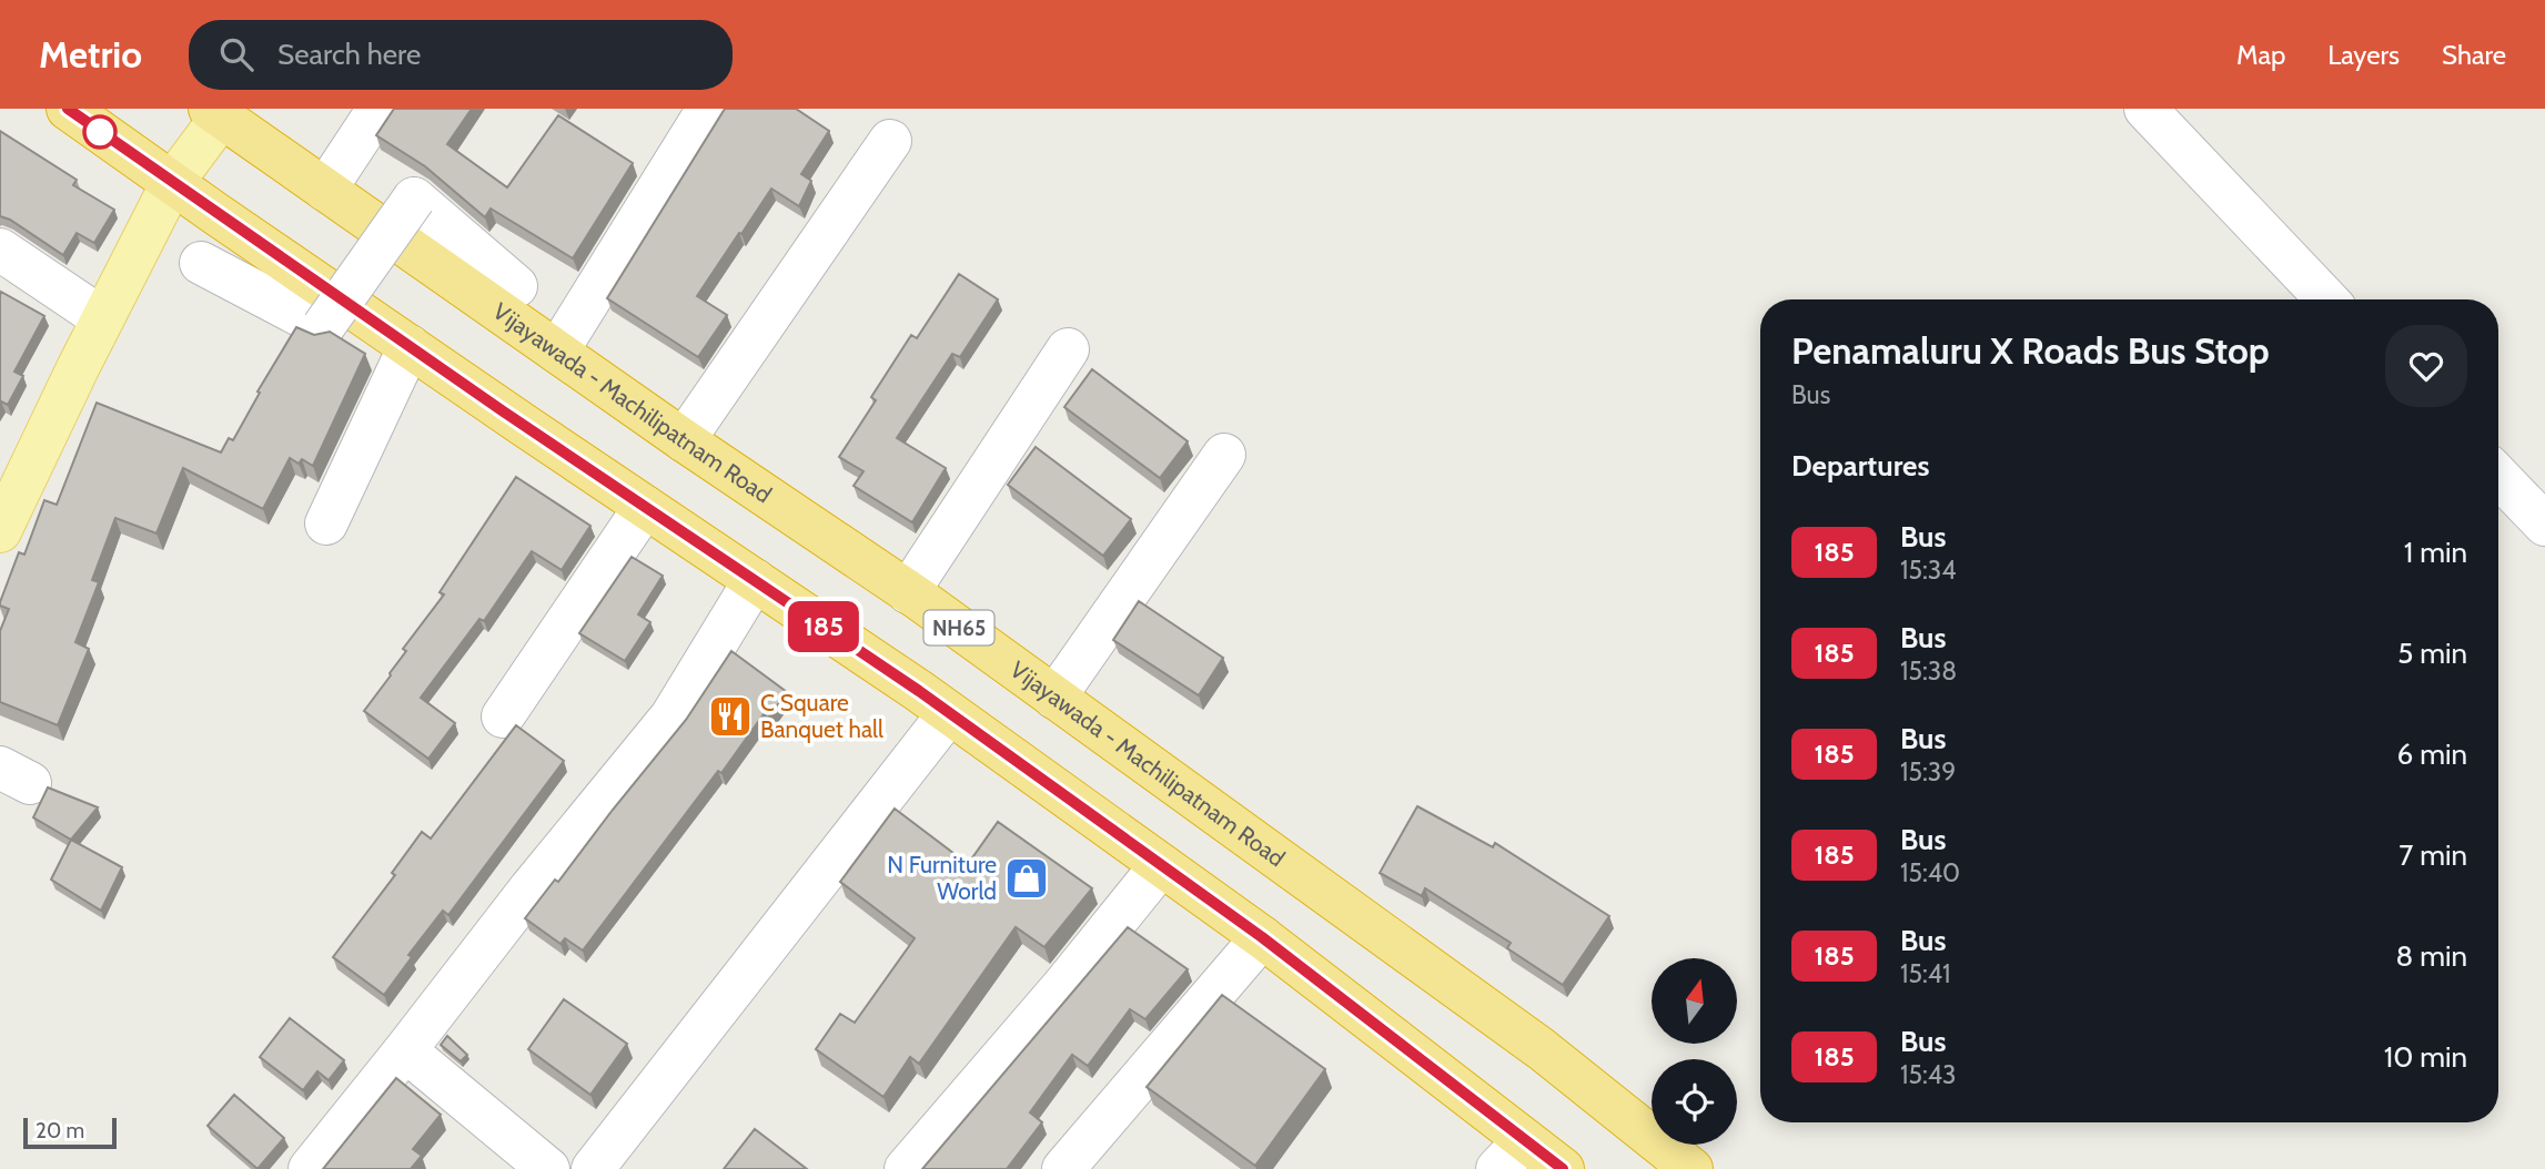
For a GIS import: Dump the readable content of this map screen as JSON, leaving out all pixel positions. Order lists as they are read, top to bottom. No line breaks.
{"streets":{"highway":["Vijayawada - Machilipatnam Road","NH65"]},"places":{"restaurant":["C Square Banquet hall"],"shop":["N Furniture World"]},"lines":["bus line 185"],"scale_bar":"20 m","north":"top","page":{"header":"Metrio","search":"Search here","nav":["Map","Layers","Share"],"on_map":"185","heading":[["Penamaluru X Roads Bus Stop","Bus"],"Departures"],"list":[{"mark":"185","name":"Bus","note":"15:34","value":"1 min"},{"mark":"185","name":"Bus","note":"15:38","value":"5 min"},{"mark":"185","name":"Bus","note":"15:39","value":"6 min"},{"mark":"185","name":"Bus","note":"15:40","value":"7 min"},{"mark":"185","name":"Bus","note":"15:41","value":"8 min"},{"mark":"185","name":"Bus","note":"15:43","value":"10 min"}],"scale":"20 m"}}
